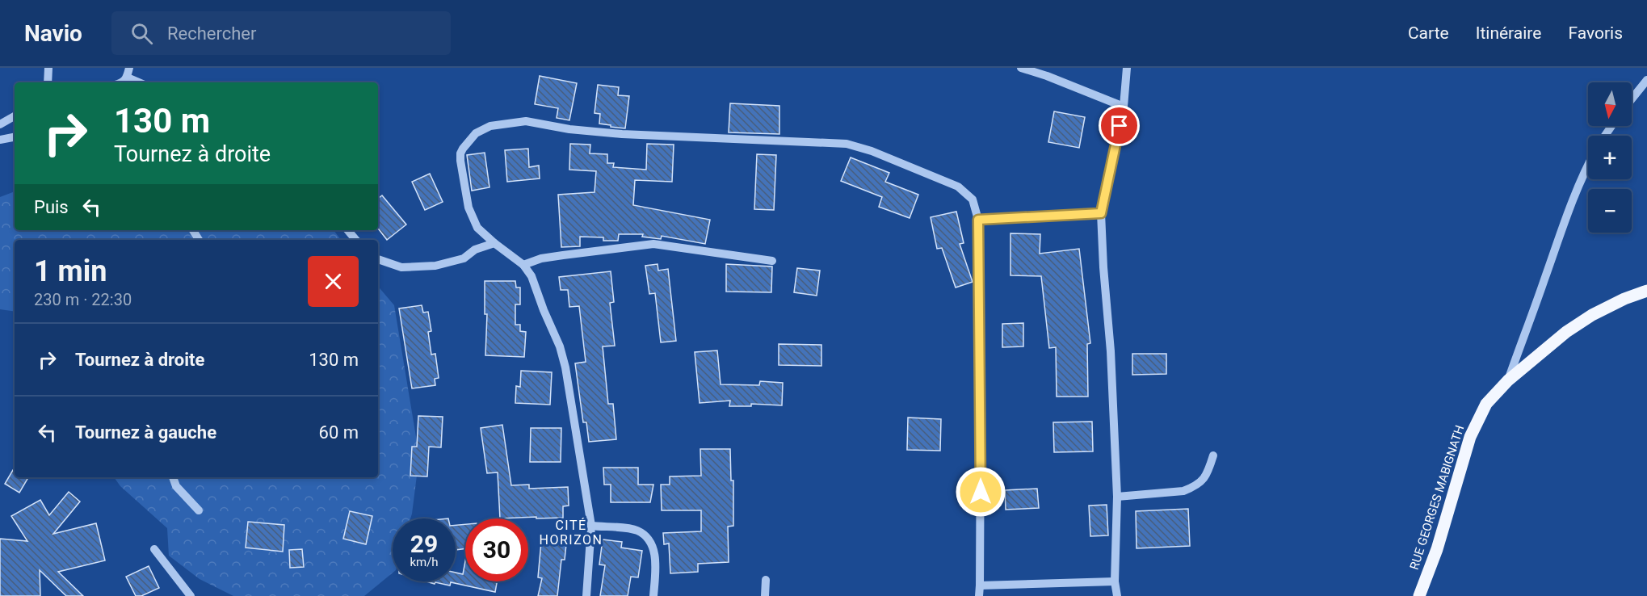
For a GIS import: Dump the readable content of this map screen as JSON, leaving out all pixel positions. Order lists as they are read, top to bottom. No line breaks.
{"streets":{"main road":["RUE GEORGES MABIGNATH"]},"districts":["CITÉ HORIZON"],"north":"bottom","page":{"header":"Navio","search":"Rechercher","nav":["Carte","Itinéraire","Favoris"],"map_buttons":["+","−"],"turn":["130 m","Tournez à droite"],"then":"Puis","heading":["1 min","230 m · 22:30"],"list":[{"name":"Tournez à droite","value":"130 m"},{"name":"Tournez à gauche","value":"60 m"}],"speed":"29 km/h","limit":"30"}}
